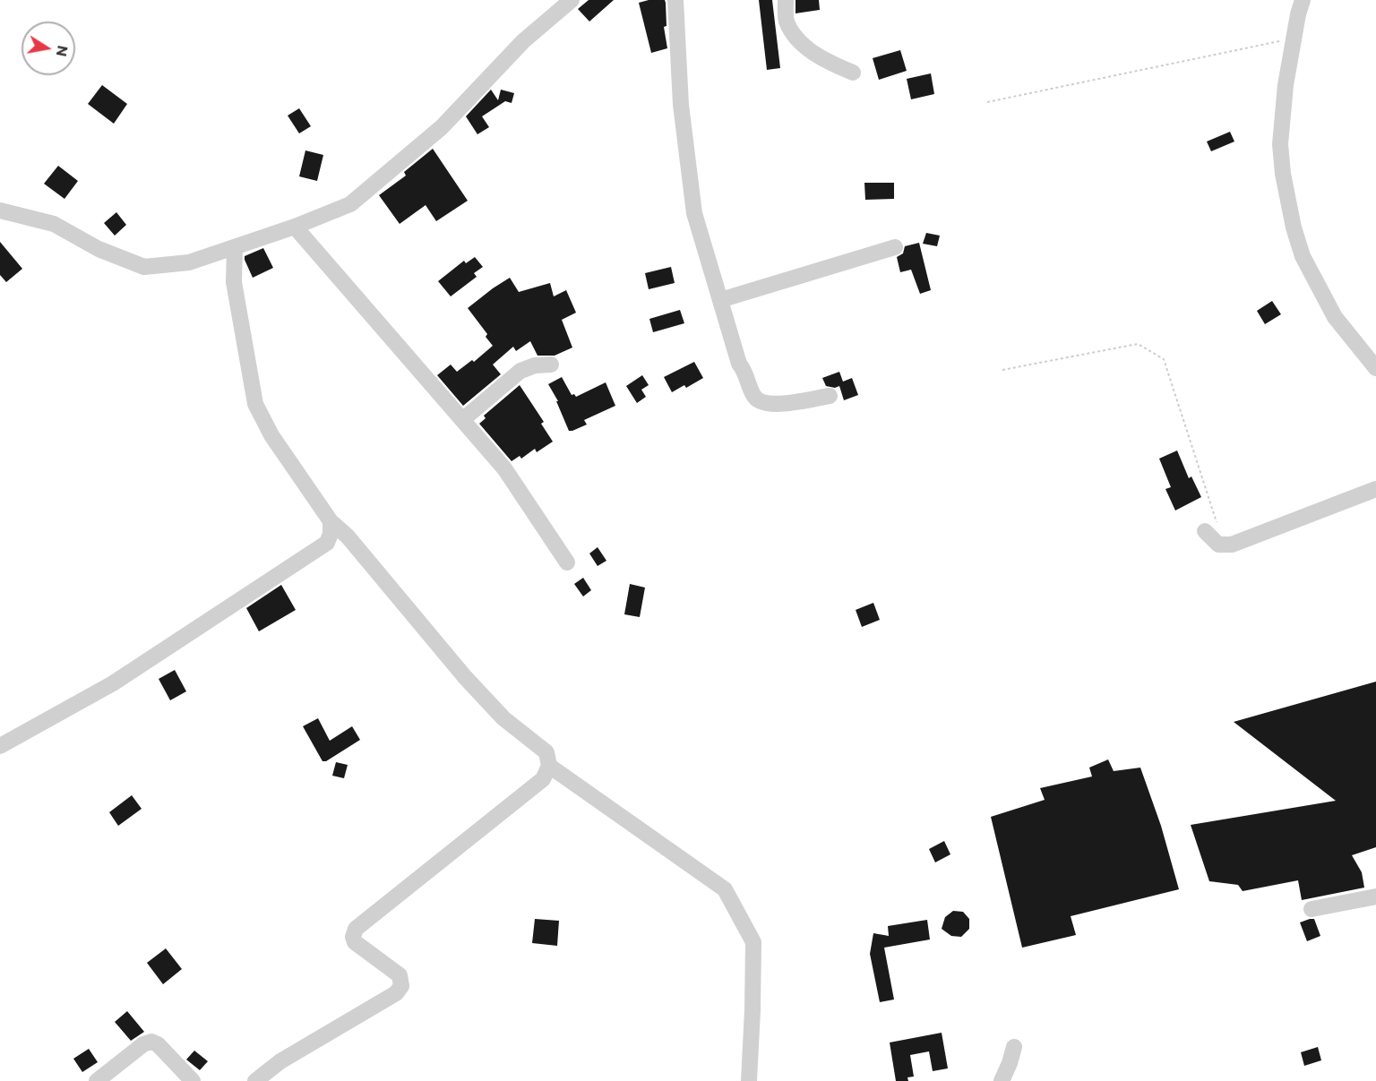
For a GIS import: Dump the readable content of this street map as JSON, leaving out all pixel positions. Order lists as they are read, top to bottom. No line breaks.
{"north":"right"}
